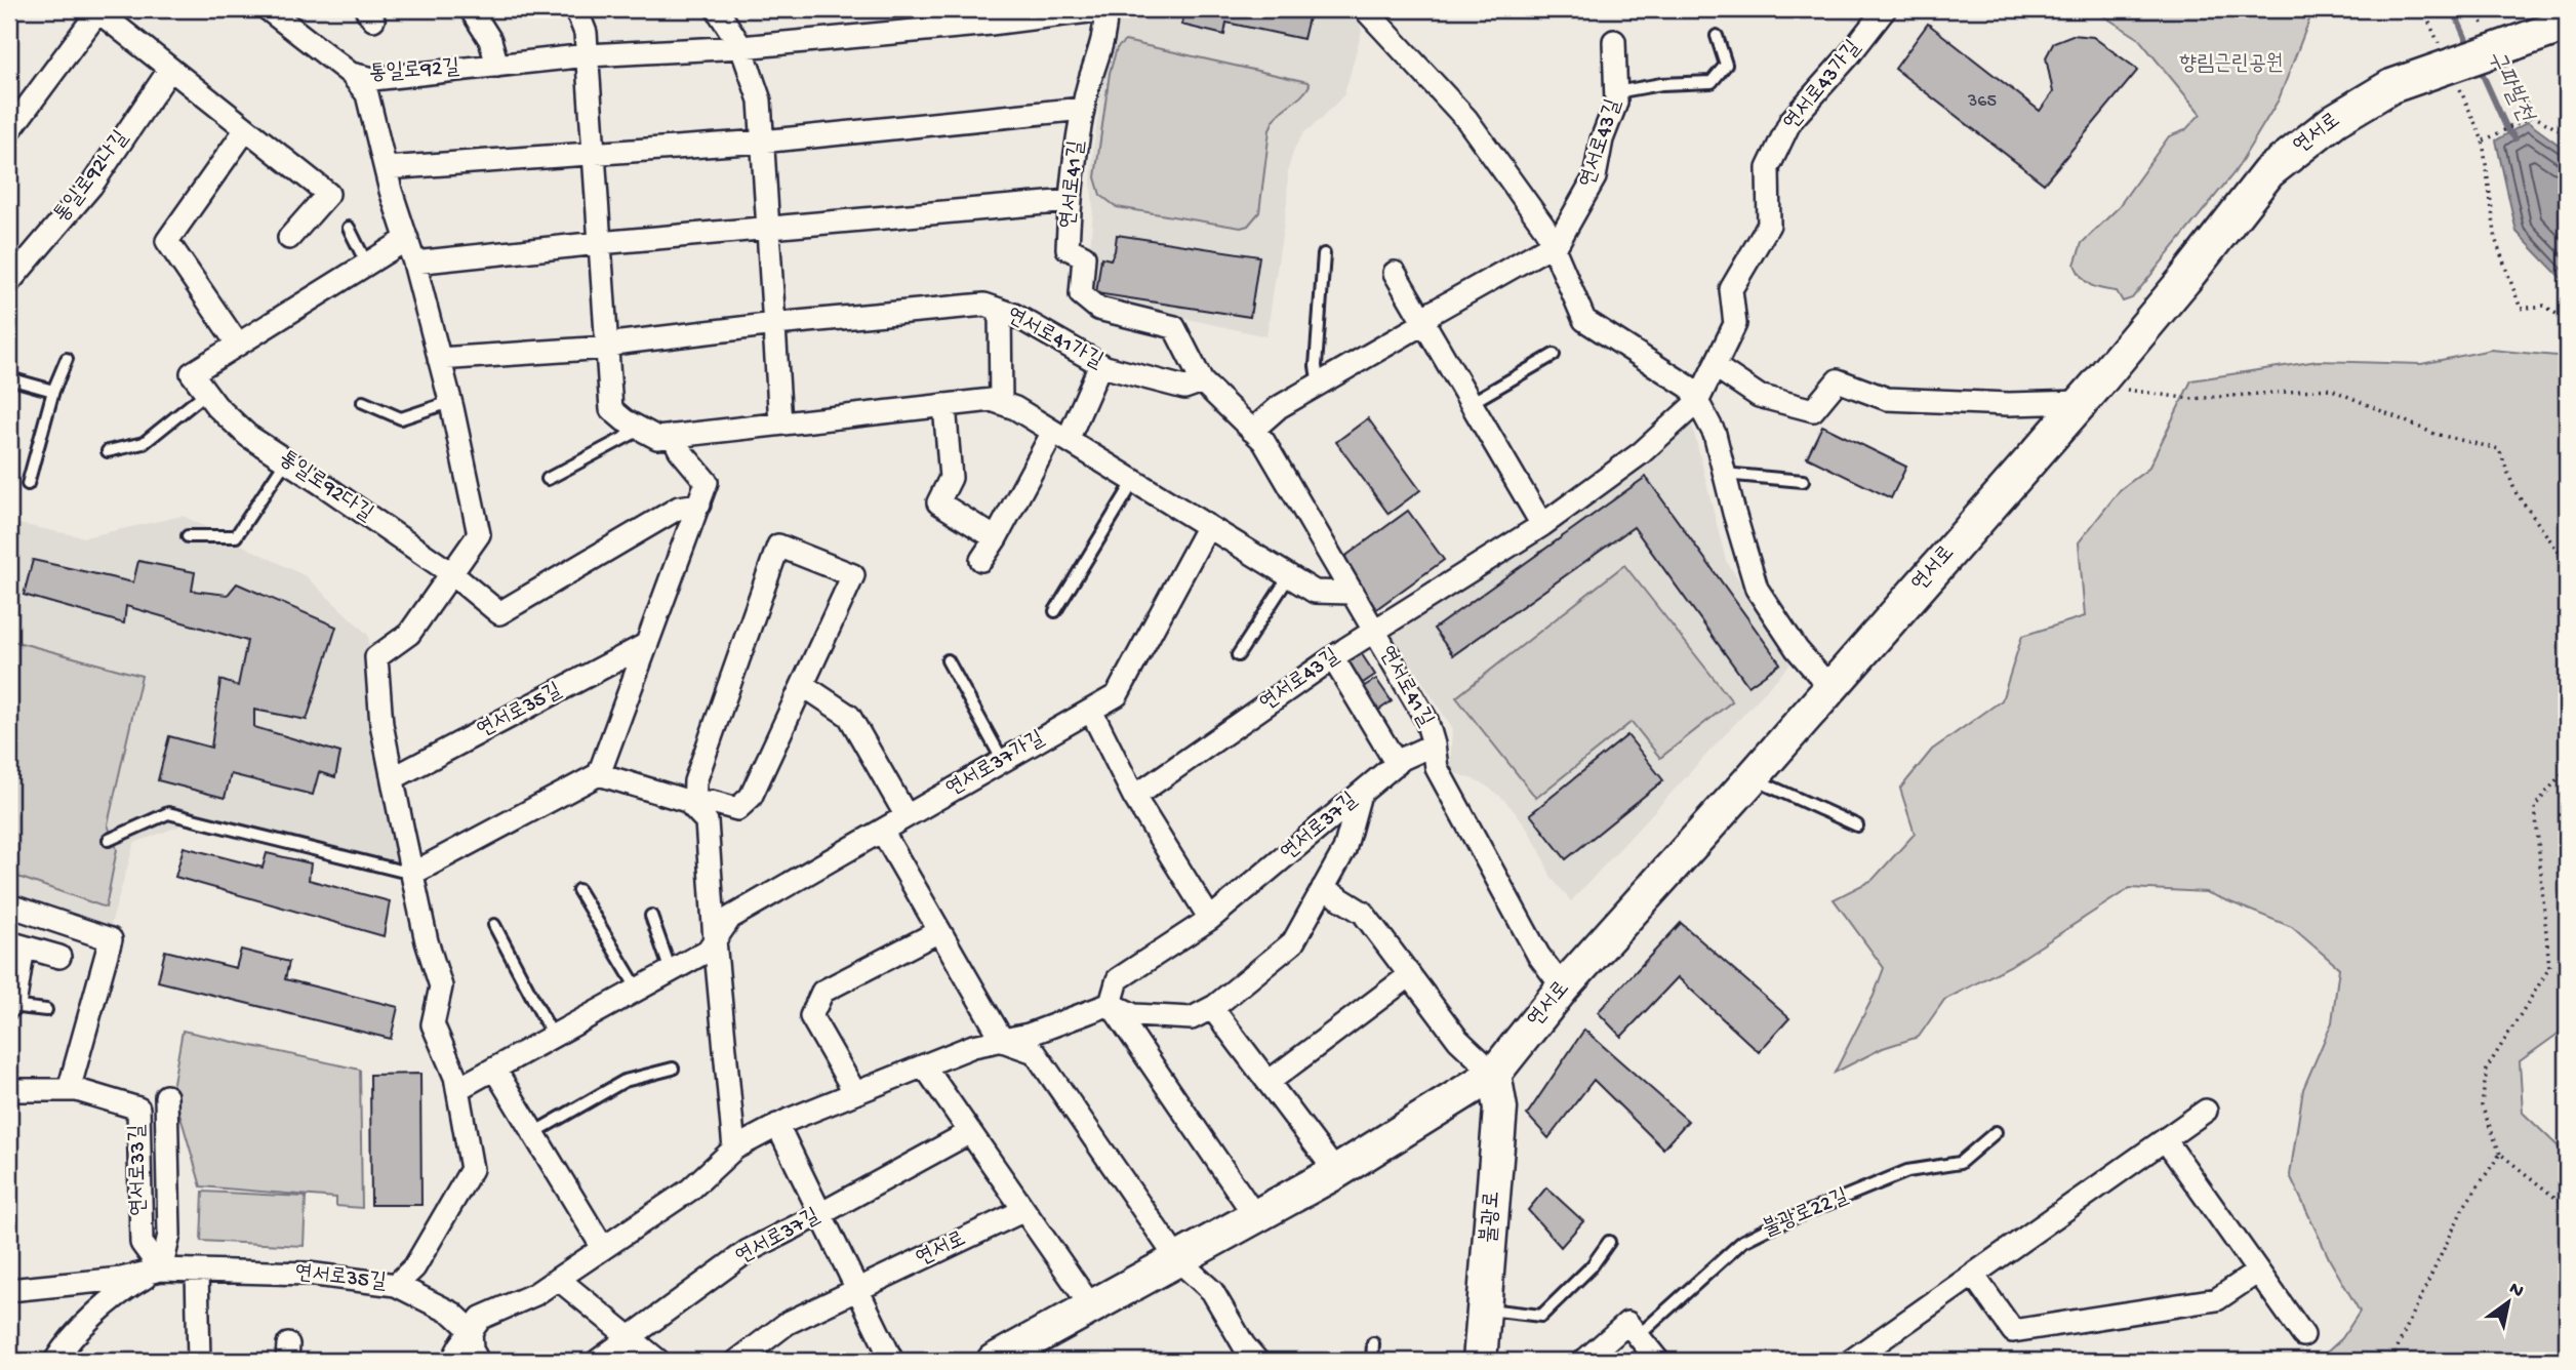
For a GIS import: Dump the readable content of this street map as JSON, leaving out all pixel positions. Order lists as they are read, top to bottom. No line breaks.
{"streets":{"main road":["연서로","불광로"],"street":["통일로92길","연서로43가길","연서로43길","통일로92나길","연서로41길","연서로41가길","통일로92다길","연서로35길","연서로37가길","연서로37길","연서로33길"],"lane":["불광로22길"]},"crossings":[["통일로92길","연서로41길"],["연서로43가길","연서로43길"],["연서로","연서로41길"],["연서로","불광로"],["연서로43길","연서로41길"],["연서로41길","연서로41가길"],["연서로41길","연서로37길"],["통일로92다길","연서로35길"]],"water":["구파발천"],"parks":["향림근린공원"],"house_numbers":["365"],"north":"top right"}
